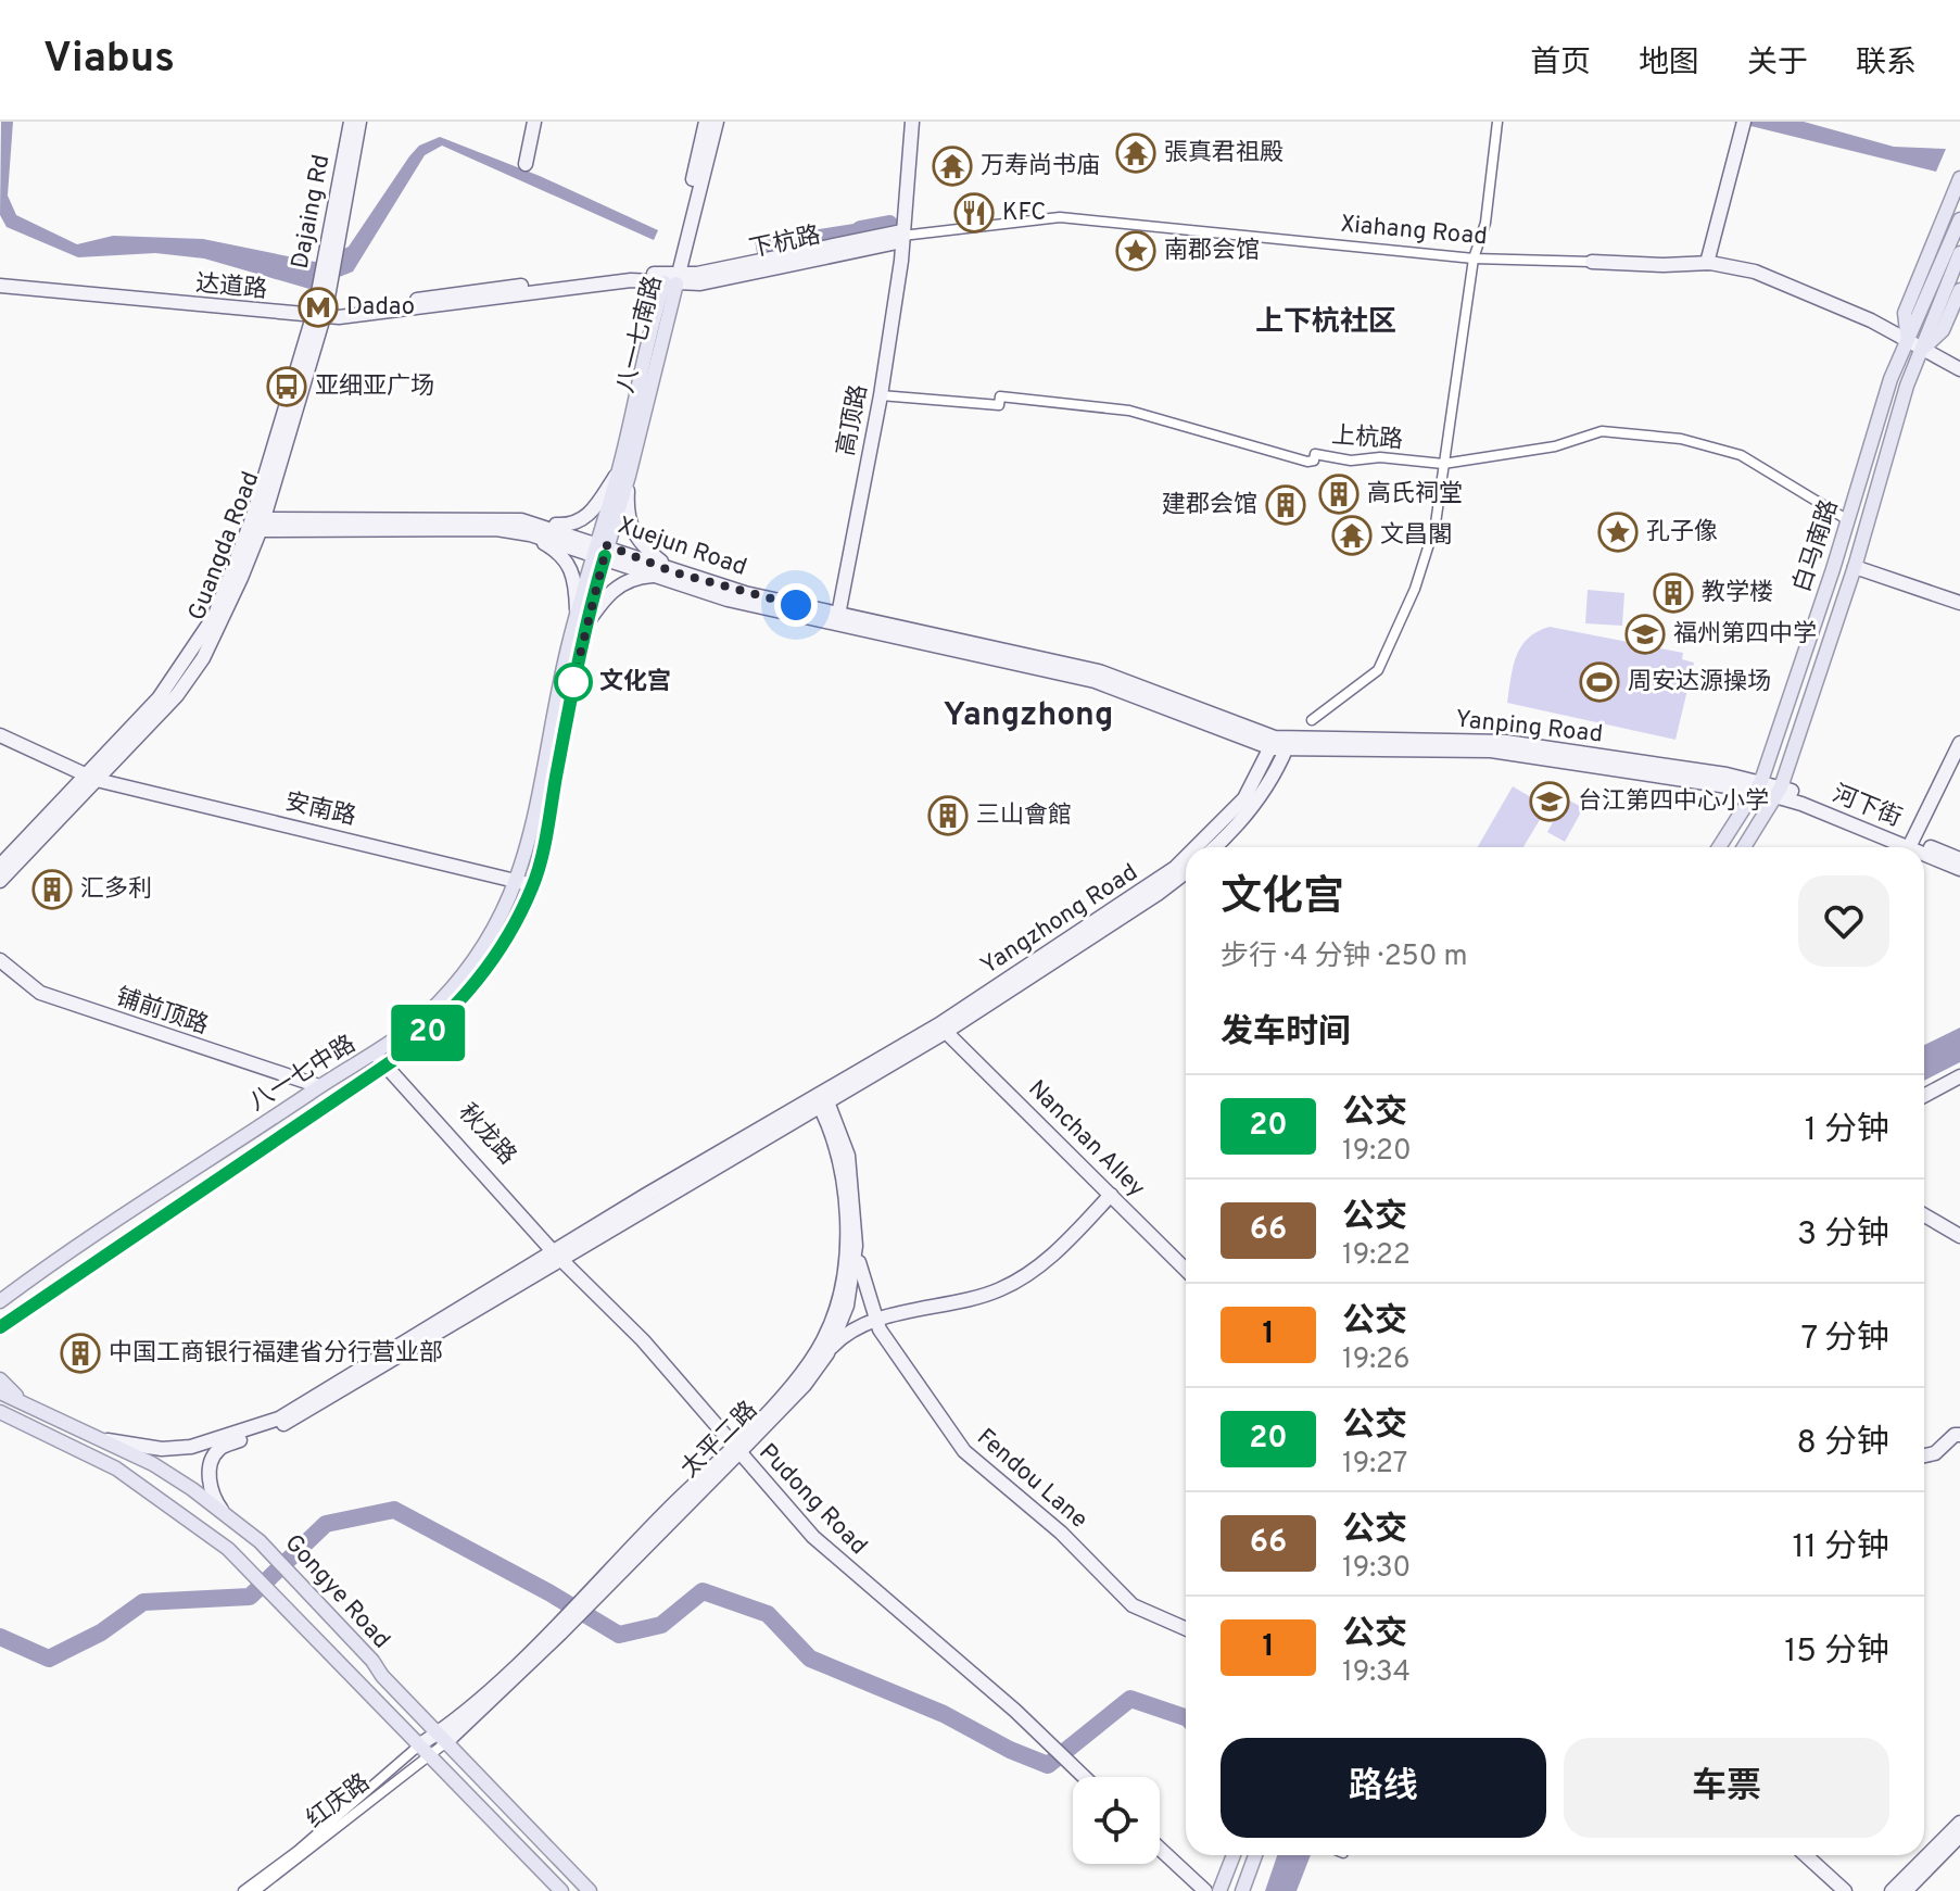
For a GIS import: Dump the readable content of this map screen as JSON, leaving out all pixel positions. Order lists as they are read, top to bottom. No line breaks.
{"streets":{"main road":["八一七南路","白马南路","八一七中路","Gongye Road"],"street":["Dajaing Rd","Xiahang Road","下杭路","达道路","高顶路","上杭路","Guangda Road","Xuejun Road","Yanping Road","河下街","安南路","Yangzhong Road","铺前顶路","秋龙路","Nanchan Alley","太平二路","Fendou Lane","Pudong Road","红庆路"]},"crossings":[["Dajaing Rd","达道路"],["Dajaing Rd","Guangda Road"],["Xiahang Road","下杭路"],["Xiahang Road","高顶路"],["Xiahang Road","白马南路"],["下杭路","达道路"],["下杭路","八一七南路"],["下杭路","高顶路"],["达道路","八一七南路"],["达道路","Guangda Road"],["八一七南路","Xuejun Road"],["八一七南路","八一七中路"],["高顶路","上杭路"],["高顶路","Xuejun Road"],["上杭路","白马南路"],["Guangda Road","Xuejun Road"],["Guangda Road","安南路"],["白马南路","Yanping Road"],["白马南路","河下街"],["Xuejun Road","Yanping Road"],["Xuejun Road","Yangzhong Road"],["Xuejun Road","八一七中路"],["Yanping Road","河下街"],["Yanping Road","Yangzhong Road"],["安南路","八一七中路"],["Yangzhong Road","Nanchan Alley"],["Yangzhong Road","太平二路"],["铺前顶路","八一七中路"],["八一七中路","秋龙路"],["秋龙路","Pudong Road"],["太平二路","Fendou Lane"],["太平二路","Pudong Road"],["太平二路","Gongye Road"],["太平二路","红庆路"],["Gongye Road","红庆路"]],"districts":["上下杭社区","Yangzhong"],"places":{"temple":["張真君祖殿","万寿尚书庙","文昌閣"],"restaurant":["KFC"],"place":["南郡会馆","孔子像"],"metro station":["Dadao"],"bus stop":["亚细亚广场"],"building":["高氏祠堂","建郡会馆","教学楼","三山會館","汇多利","中国工商银行福建省分行营业部"],"school or university":["福州第四中学","台江第四中心小学"],"other":["文化宫"],"sports":["周安达源操场"]},"lines":["bus line 20"],"page":{"header":"Viabus","nav":["首页","地图","关于","联系"],"on_map":"20","heading":[["文化宫","步行 · 4 分钟 · 250 m"],"发车时间"],"list":[{"mark":"20","name":"公交","note":"19:20","value":"1 分钟"},{"mark":"66","name":"公交","note":"19:22","value":"3 分钟"},{"mark":"1","name":"公交","note":"19:26","value":"7 分钟"},{"mark":"20","name":"公交","note":"19:27","value":"8 分钟"},{"mark":"66","name":"公交","note":"19:30","value":"11 分钟"},{"mark":"1","name":"公交","note":"19:34","value":"15 分钟"}],"buttons":["路线","车票"]}}
